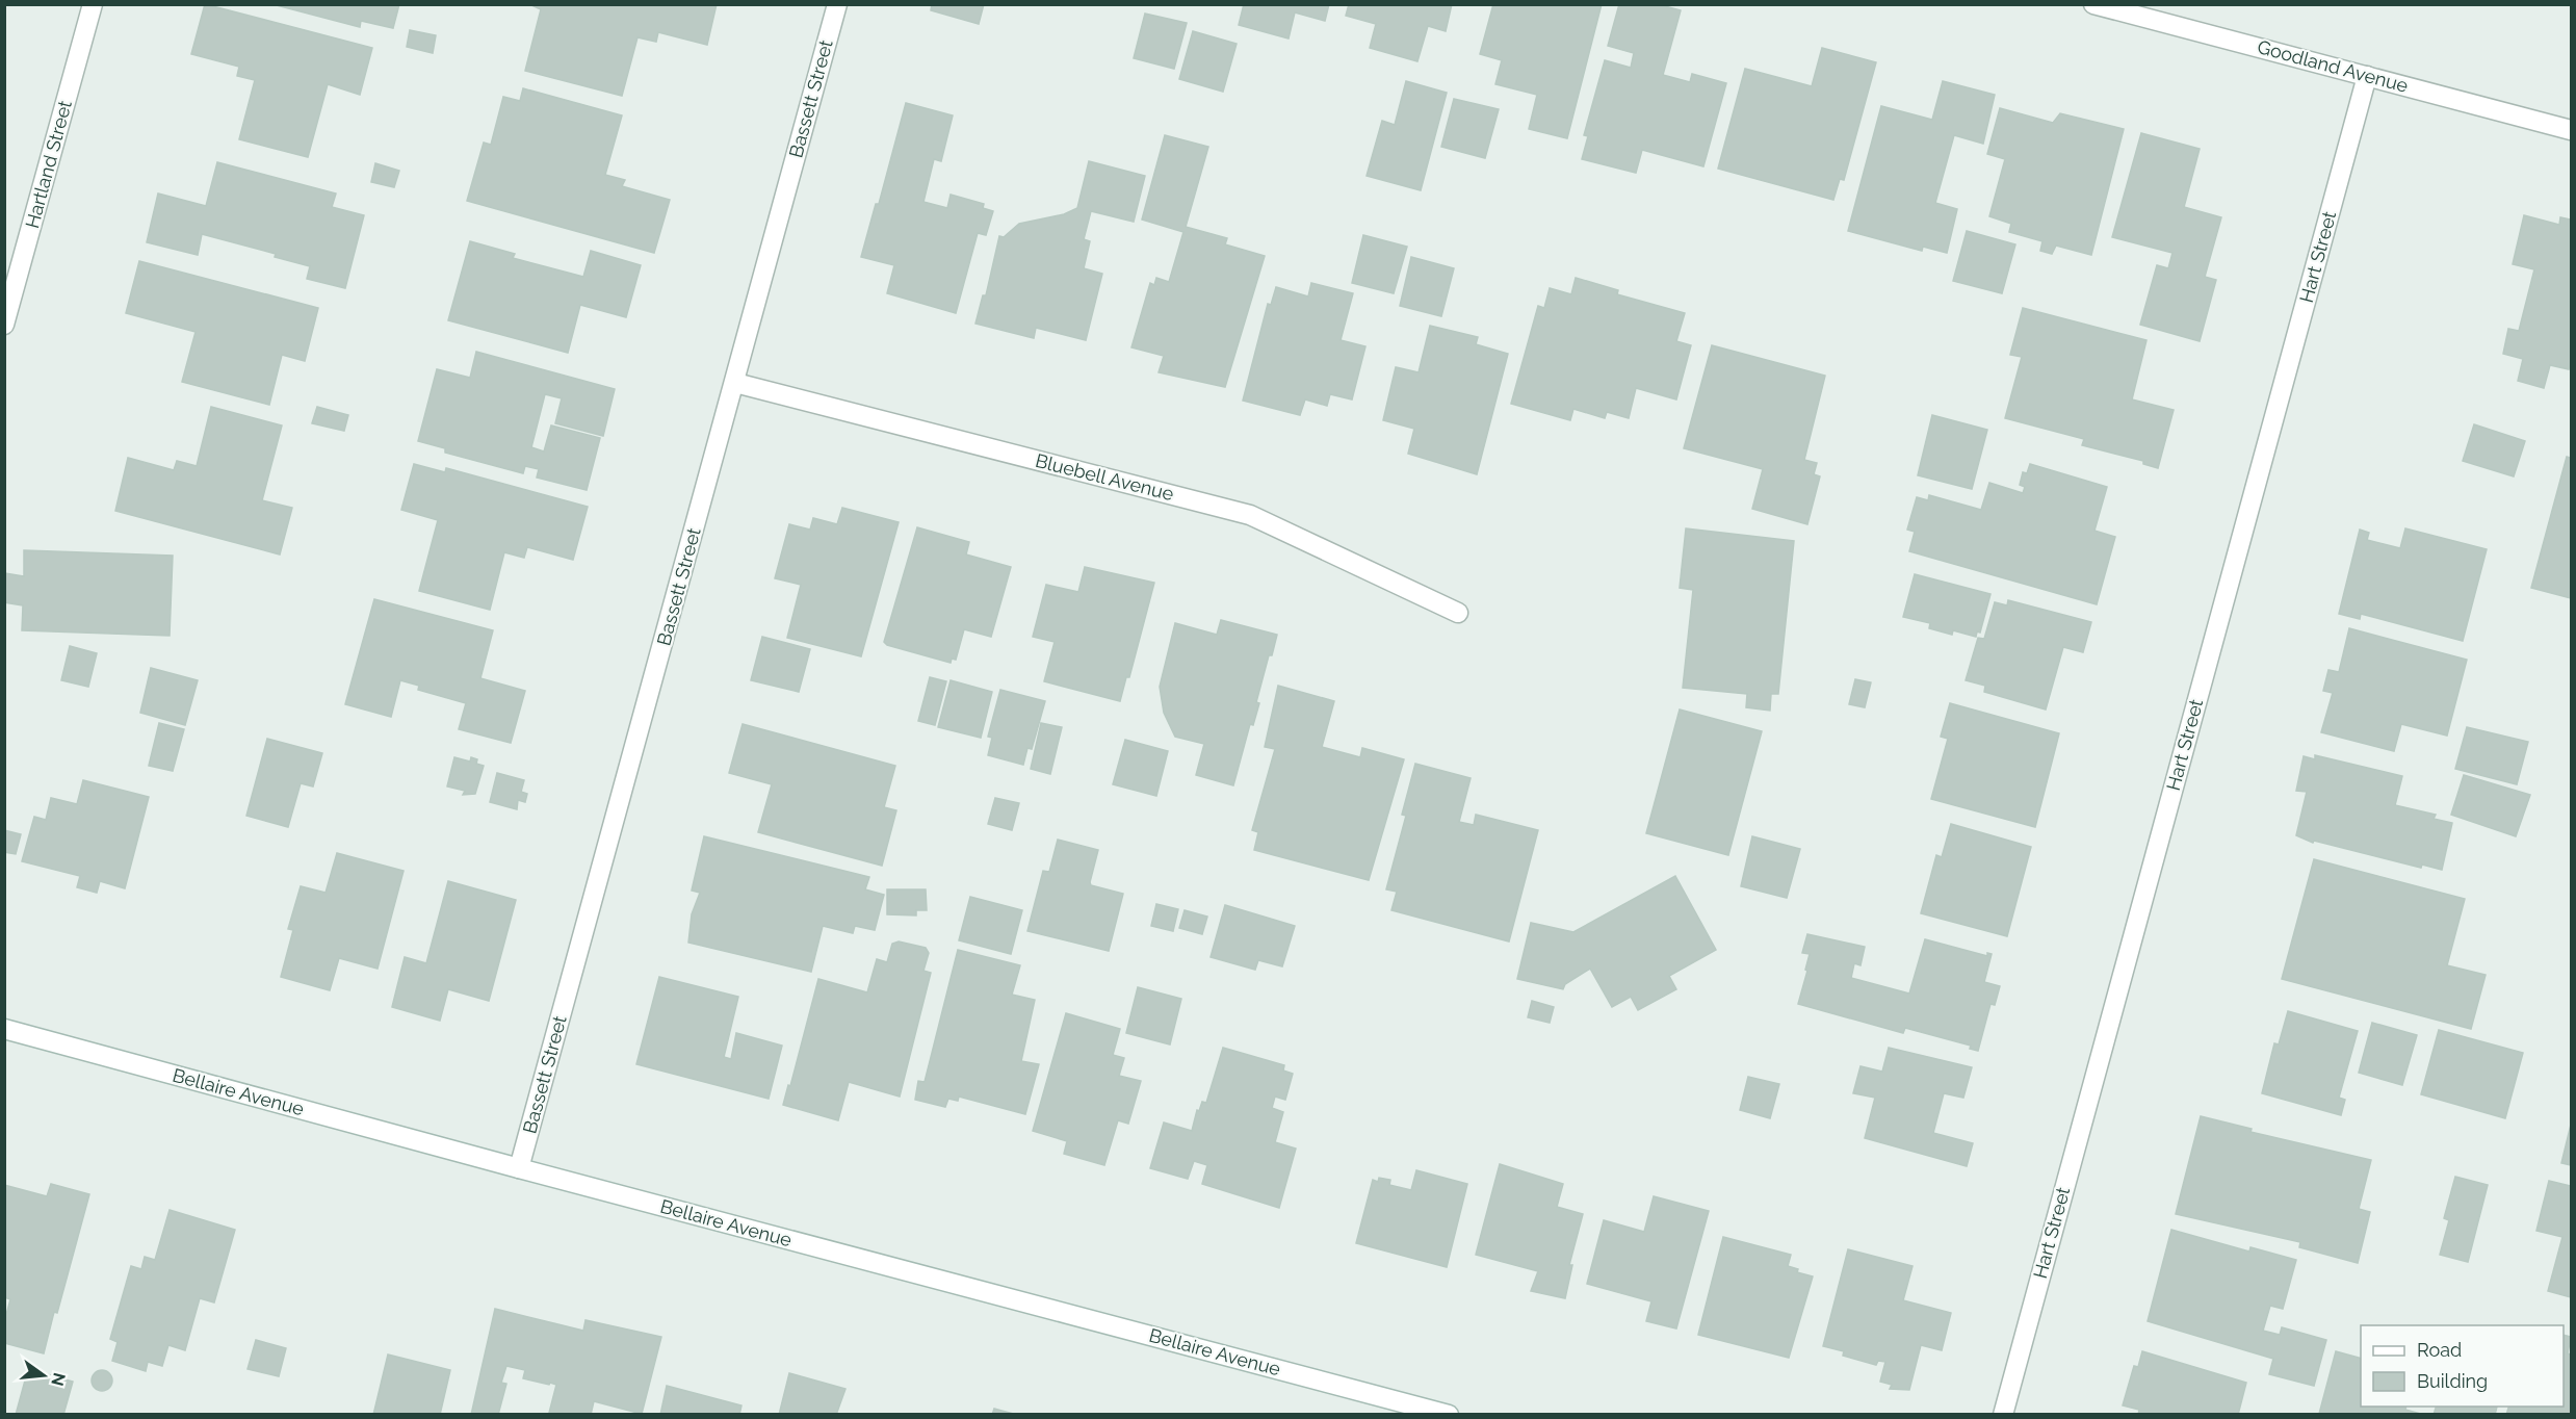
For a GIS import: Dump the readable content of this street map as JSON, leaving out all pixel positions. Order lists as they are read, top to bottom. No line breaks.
{"streets":{"street":["Goodland Avenue","Bassett Street","Hartland Street","Hart Street","Bluebell Avenue","Bellaire Avenue"]},"crossings":[["Goodland Avenue","Hart Street"],["Bassett Street","Bluebell Avenue"],["Bassett Street","Bellaire Avenue"]],"legend":["Road","Building"],"north":"right"}
